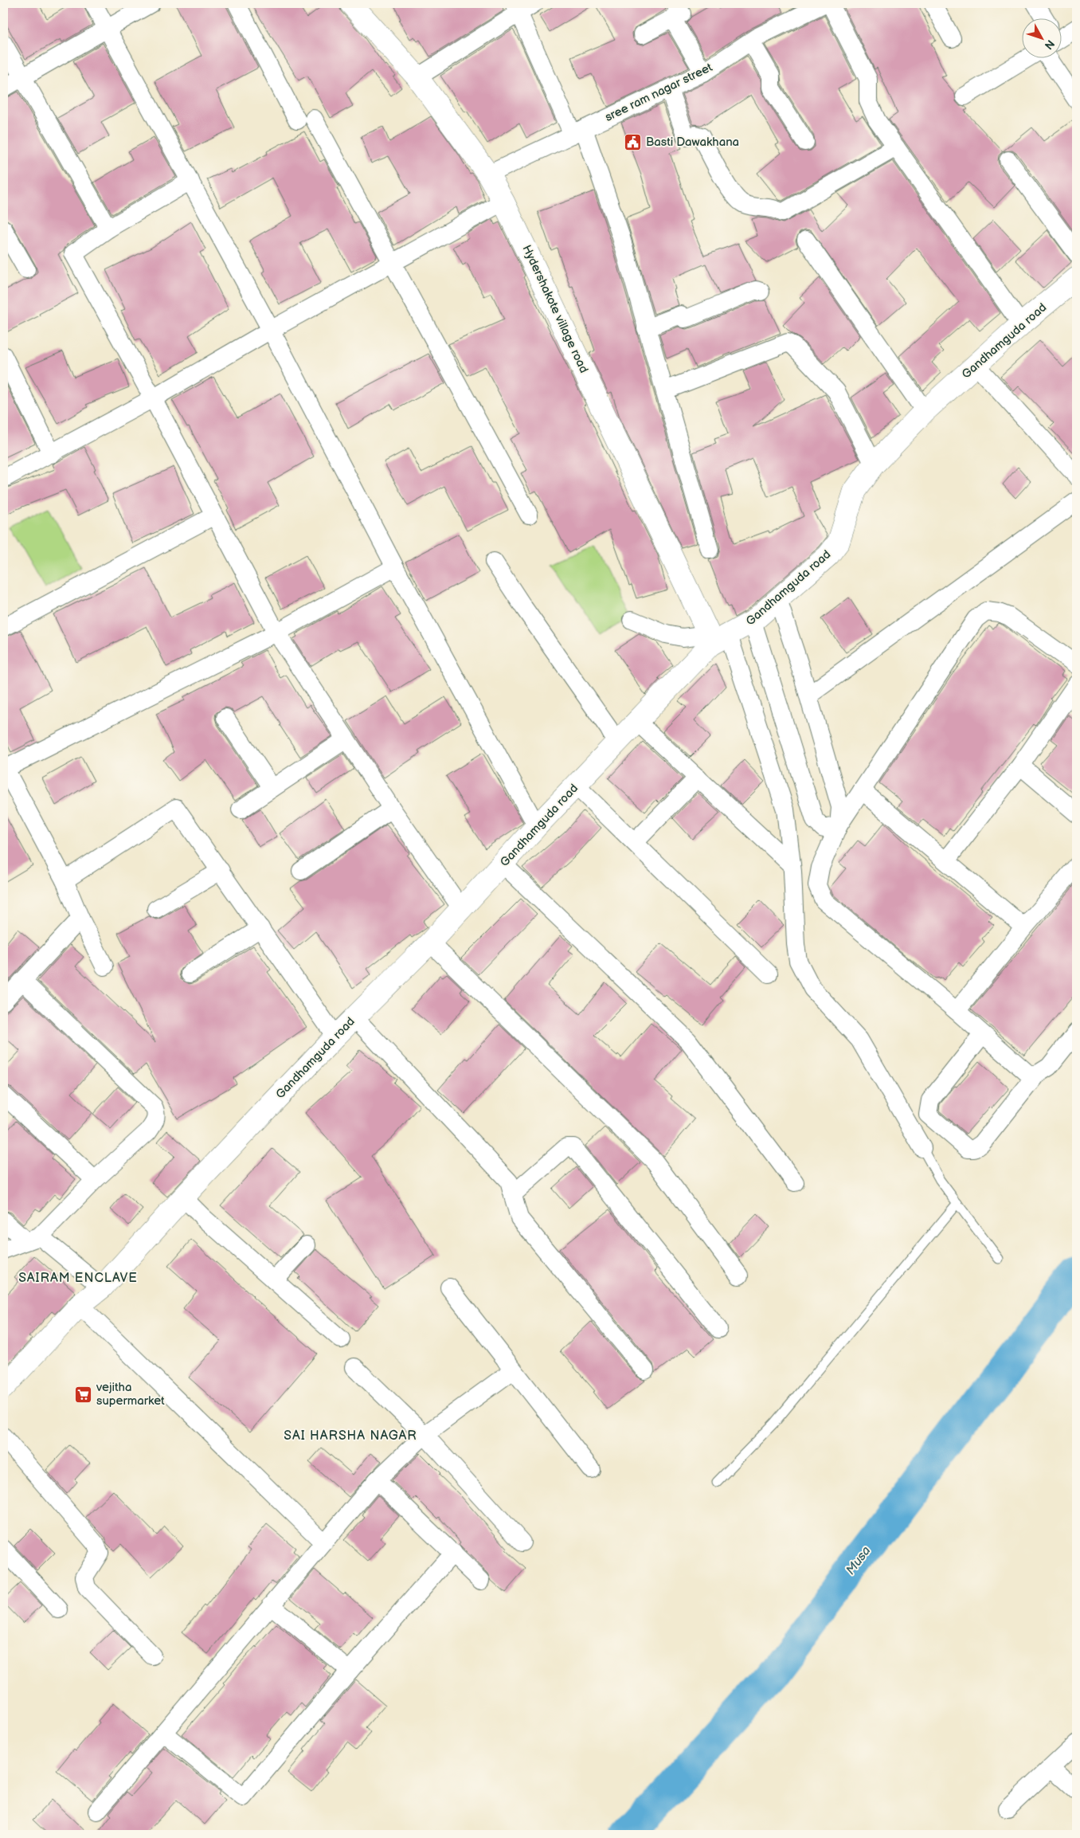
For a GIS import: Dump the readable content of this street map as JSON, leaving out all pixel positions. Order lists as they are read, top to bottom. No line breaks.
{"streets":{"street":["sree ram nagar street","Hydershakote village road","Gandhamguda road"]},"crossings":[["sree ram nagar street","Hydershakote village road"],["Hydershakote village road","Gandhamguda road"]],"districts":["SAIRAM ENCLAVE","SAI HARSHA NAGAR"],"water":["Musa"],"places":{"public building":["Basti Dawakhana"],"supermarket":["vejitha supermarket"]},"north":"bottom right"}
